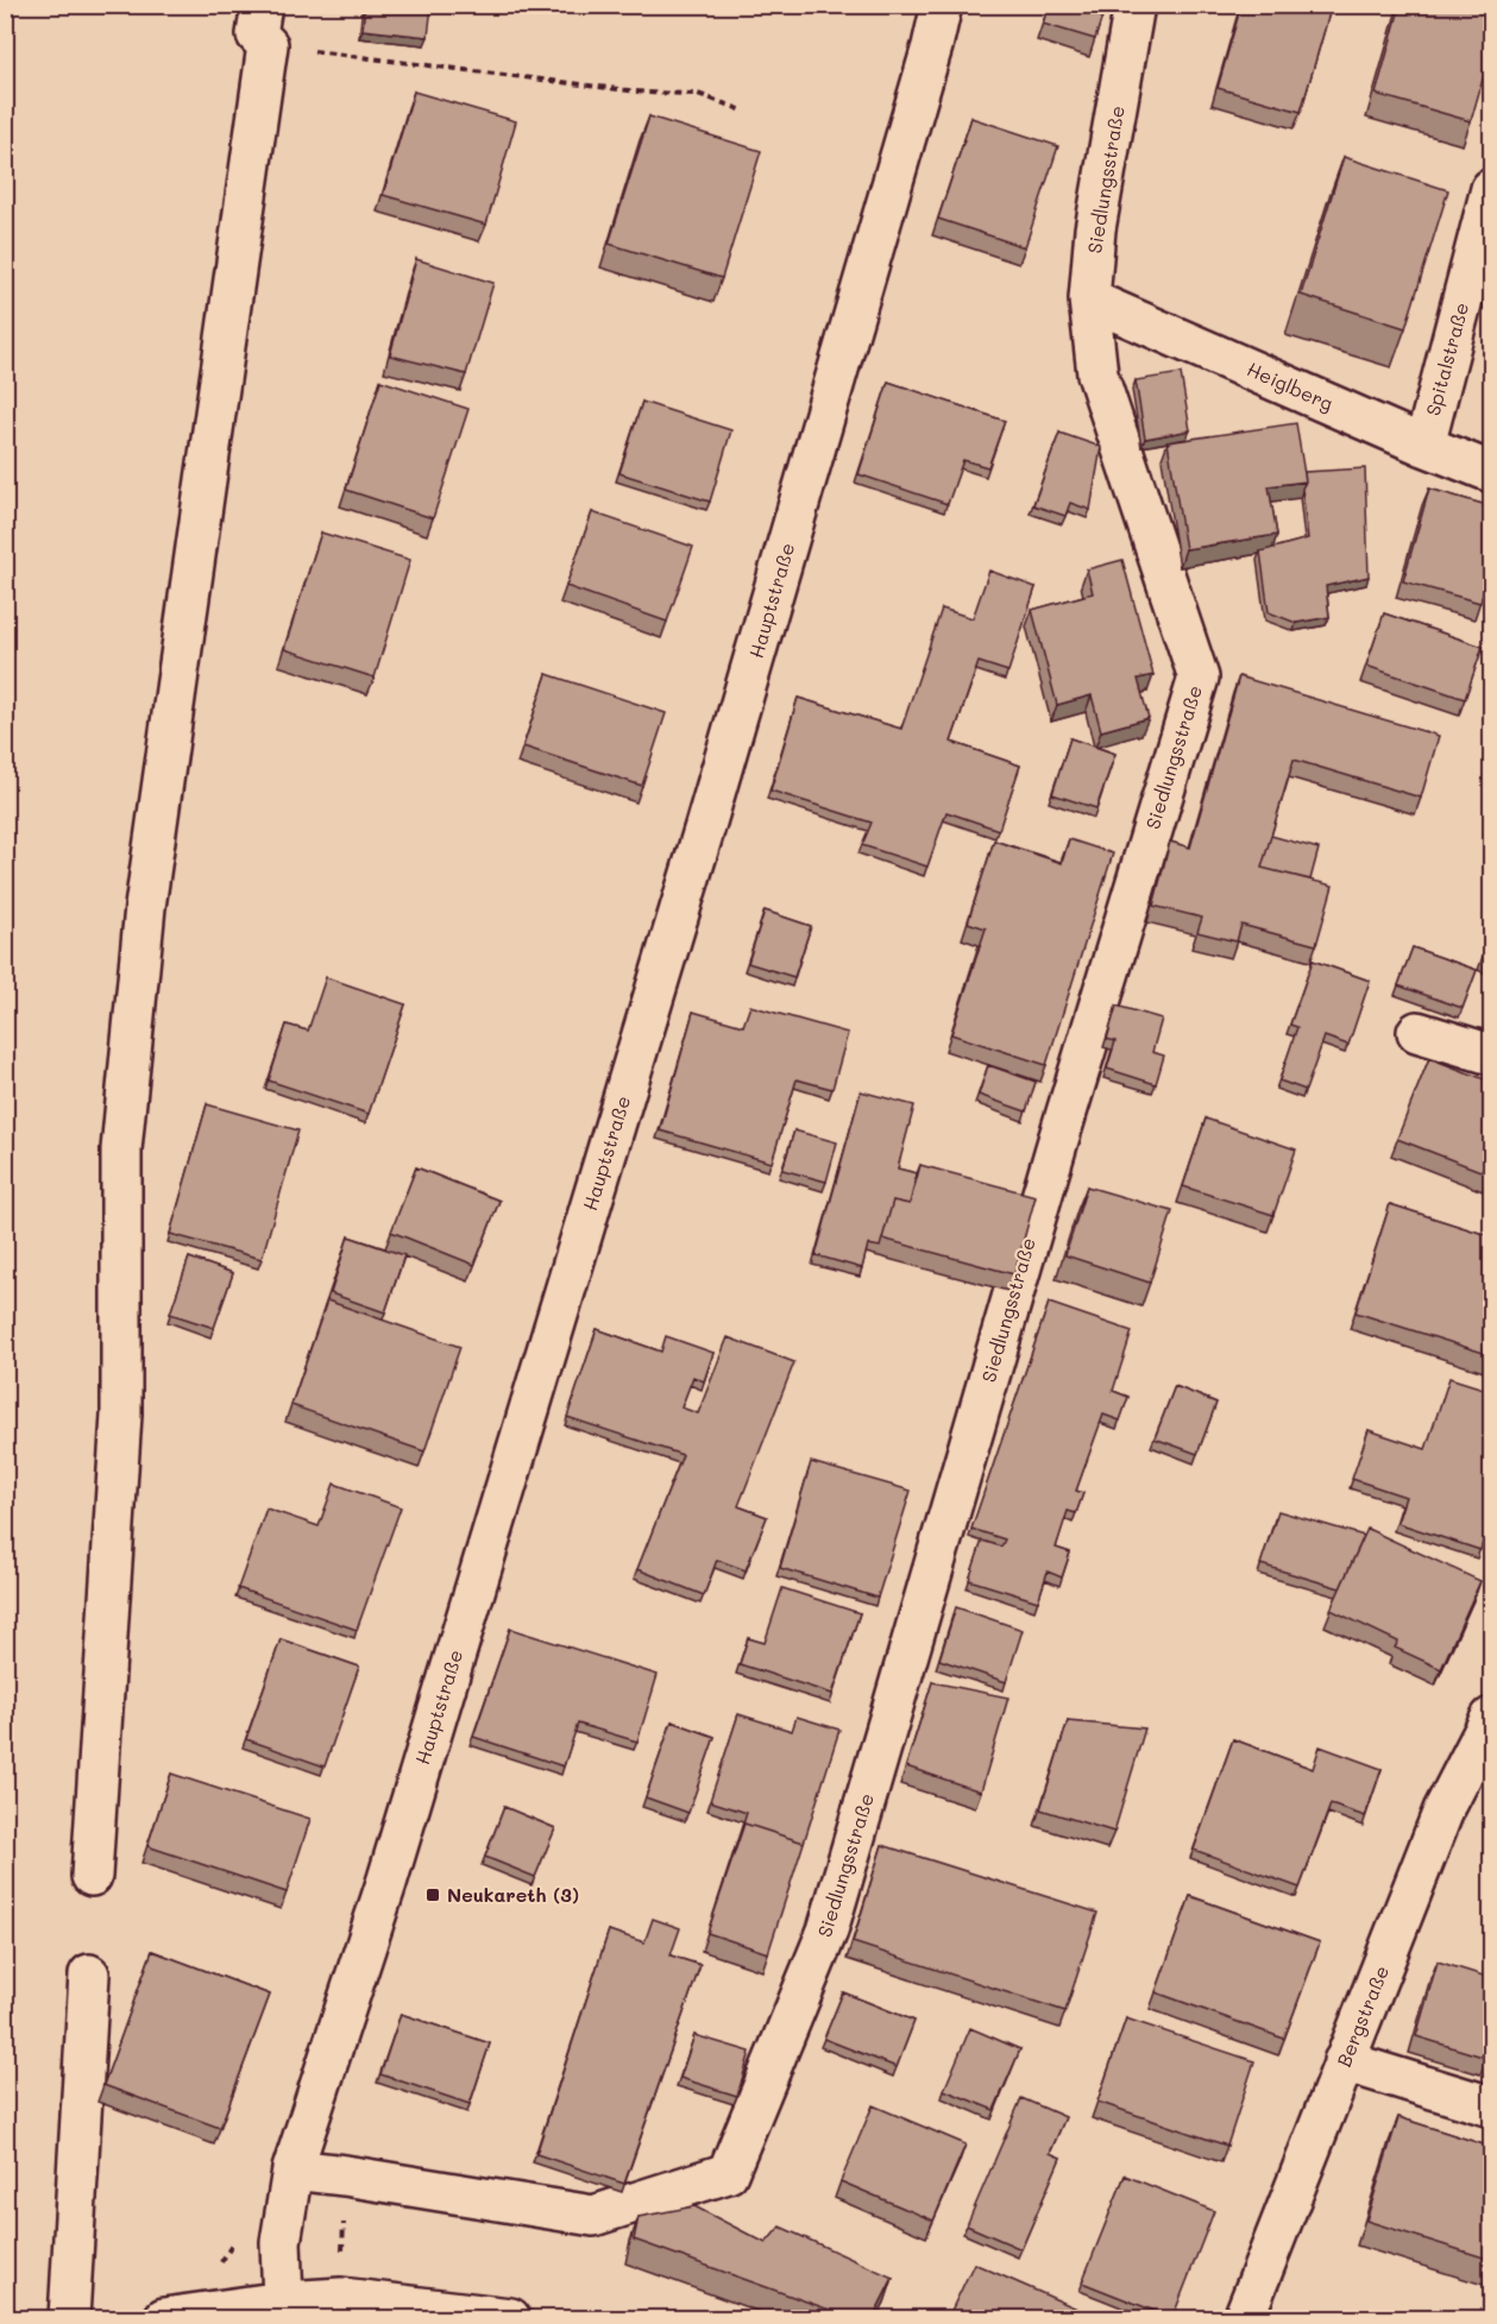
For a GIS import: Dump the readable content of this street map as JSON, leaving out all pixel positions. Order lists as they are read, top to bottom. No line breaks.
{"streets":{"street":["Siedlungsstraße","Spitalstraße","Heiglberg","Hauptstraße","Bergstraße"]},"crossings":[["Siedlungsstraße","Heiglberg"],["Siedlungsstraße","Hauptstraße"],["Spitalstraße","Heiglberg"]],"places":{"transit":["Neukareth (3)"]}}
